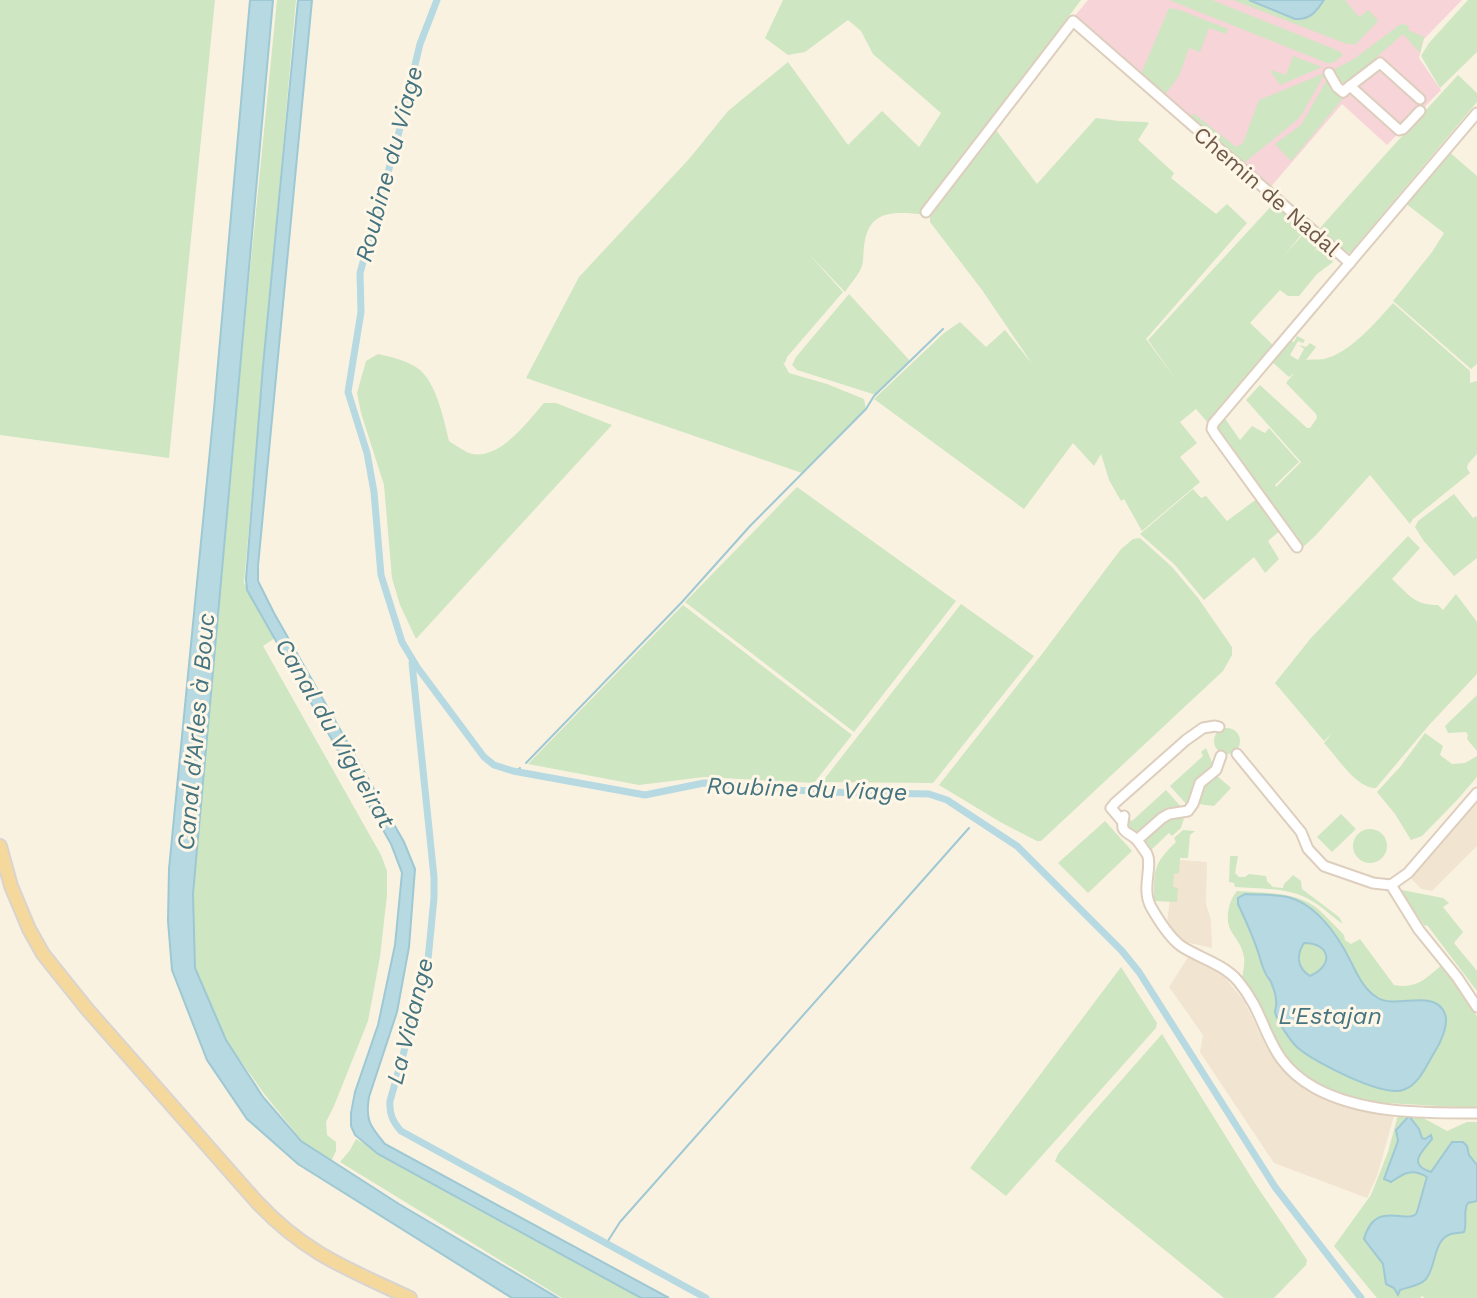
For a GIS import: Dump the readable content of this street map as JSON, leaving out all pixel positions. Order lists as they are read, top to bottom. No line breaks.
{"streets":{"street":["Chemin de Nadal"]},"water":["Roubine du Viage","Canal d'Arles à Bouc","Canal du Vigueirat","L'Estajan","La Vidange"]}
